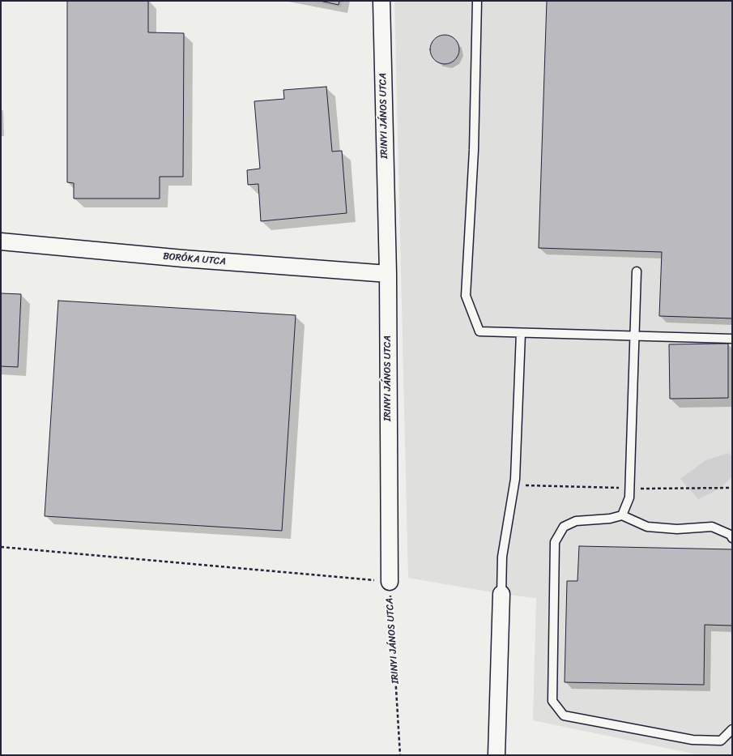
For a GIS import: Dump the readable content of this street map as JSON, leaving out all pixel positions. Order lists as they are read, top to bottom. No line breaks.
{"streets":{"street":["IRINYI JÁNOS UTCA","BORÓKA UTCA"]},"crossings":[["IRINYI JÁNOS UTCA","BORÓKA UTCA"]]}
